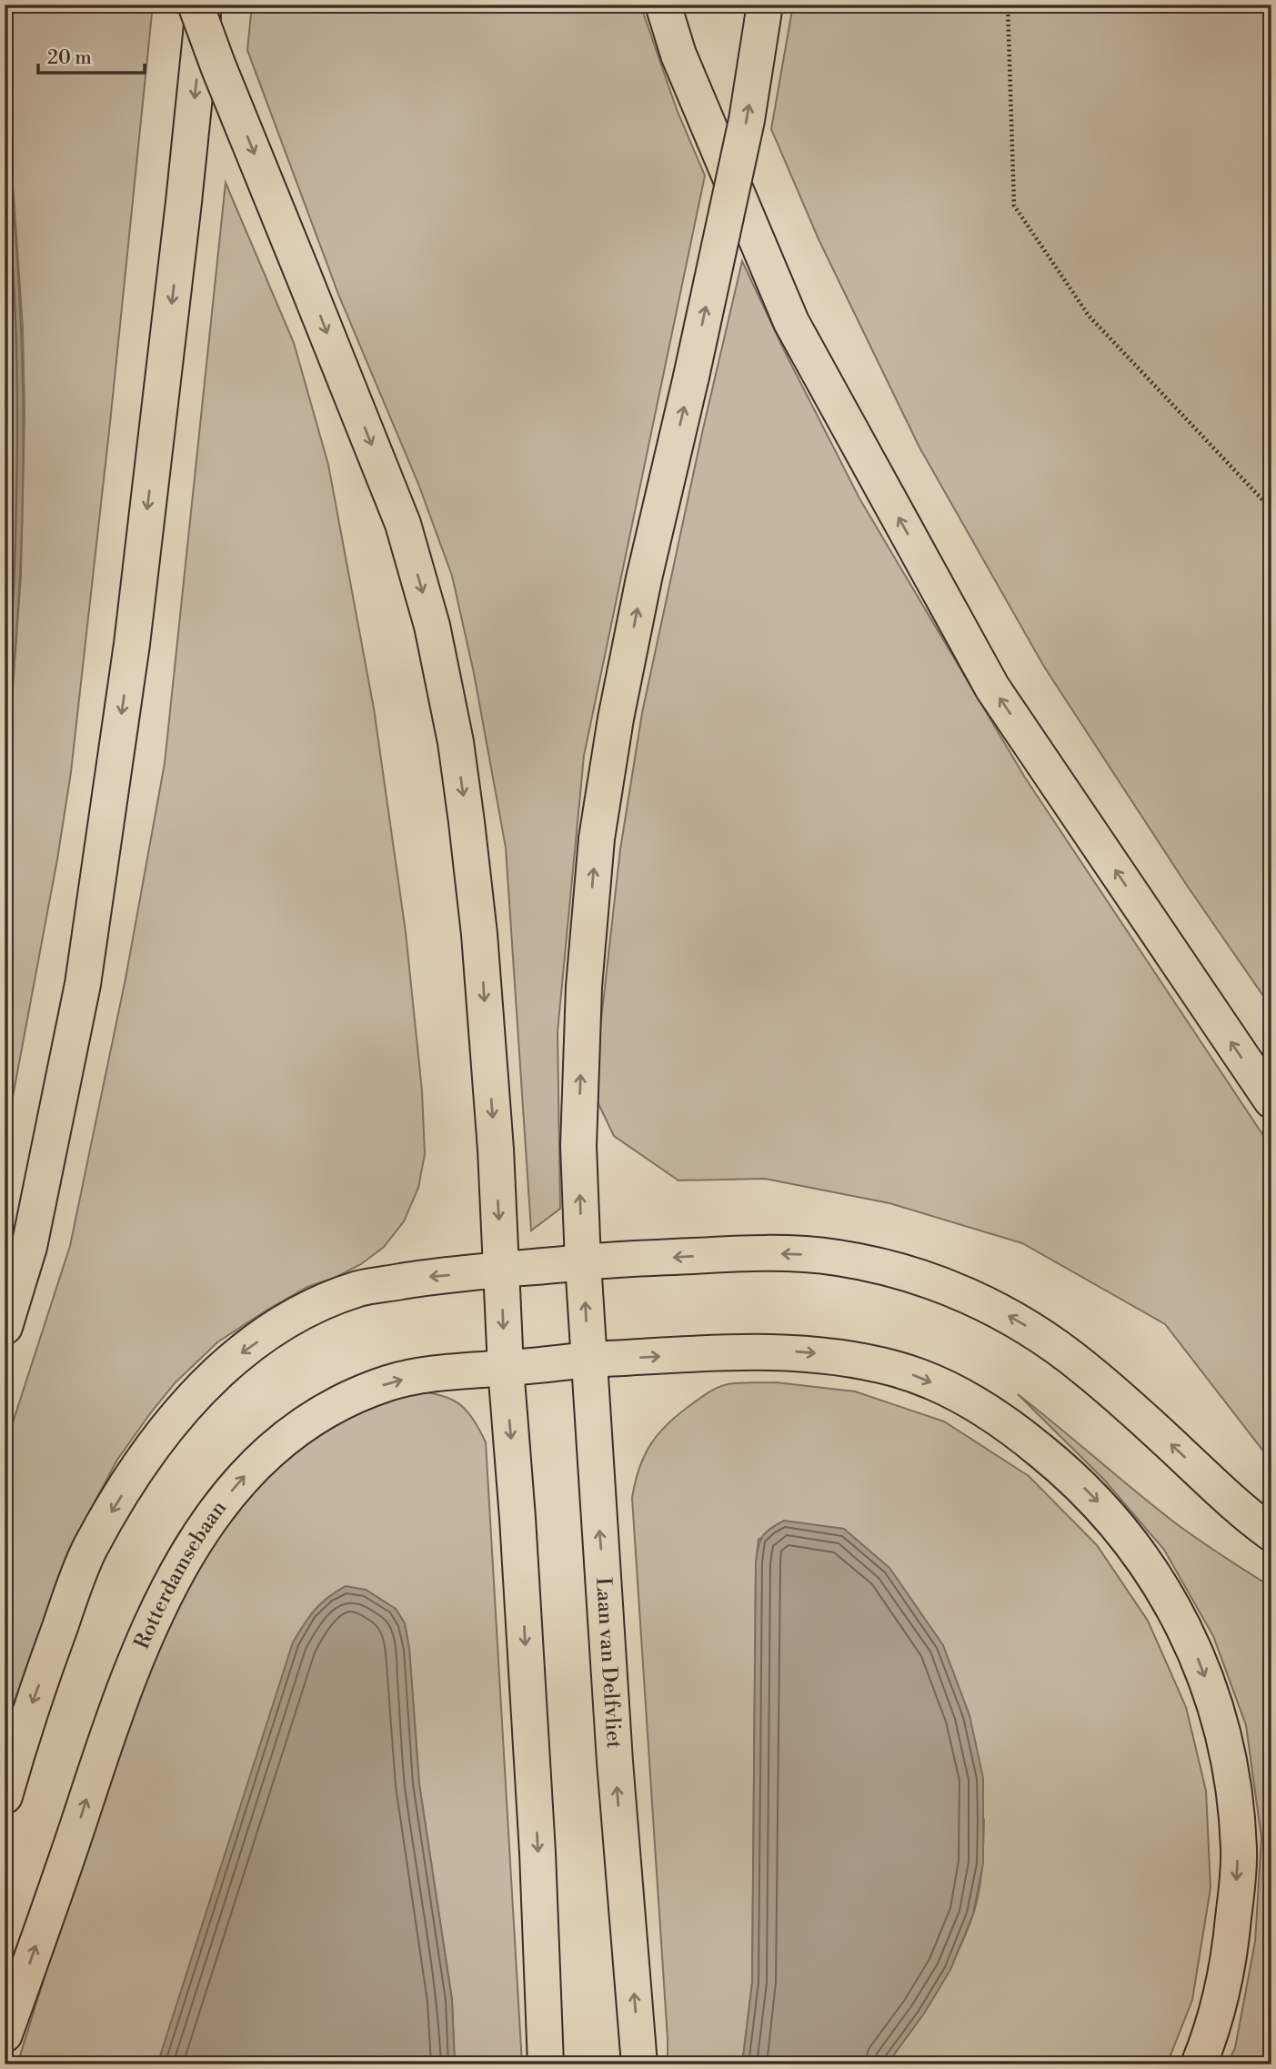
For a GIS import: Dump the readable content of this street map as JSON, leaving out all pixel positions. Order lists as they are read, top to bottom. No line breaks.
{"streets":{"main road":["Rotterdamsebaan","Laan van Delfvliet"]},"crossings":[["Rotterdamsebaan","Laan van Delfvliet"]],"scale_bar":"20 m"}
